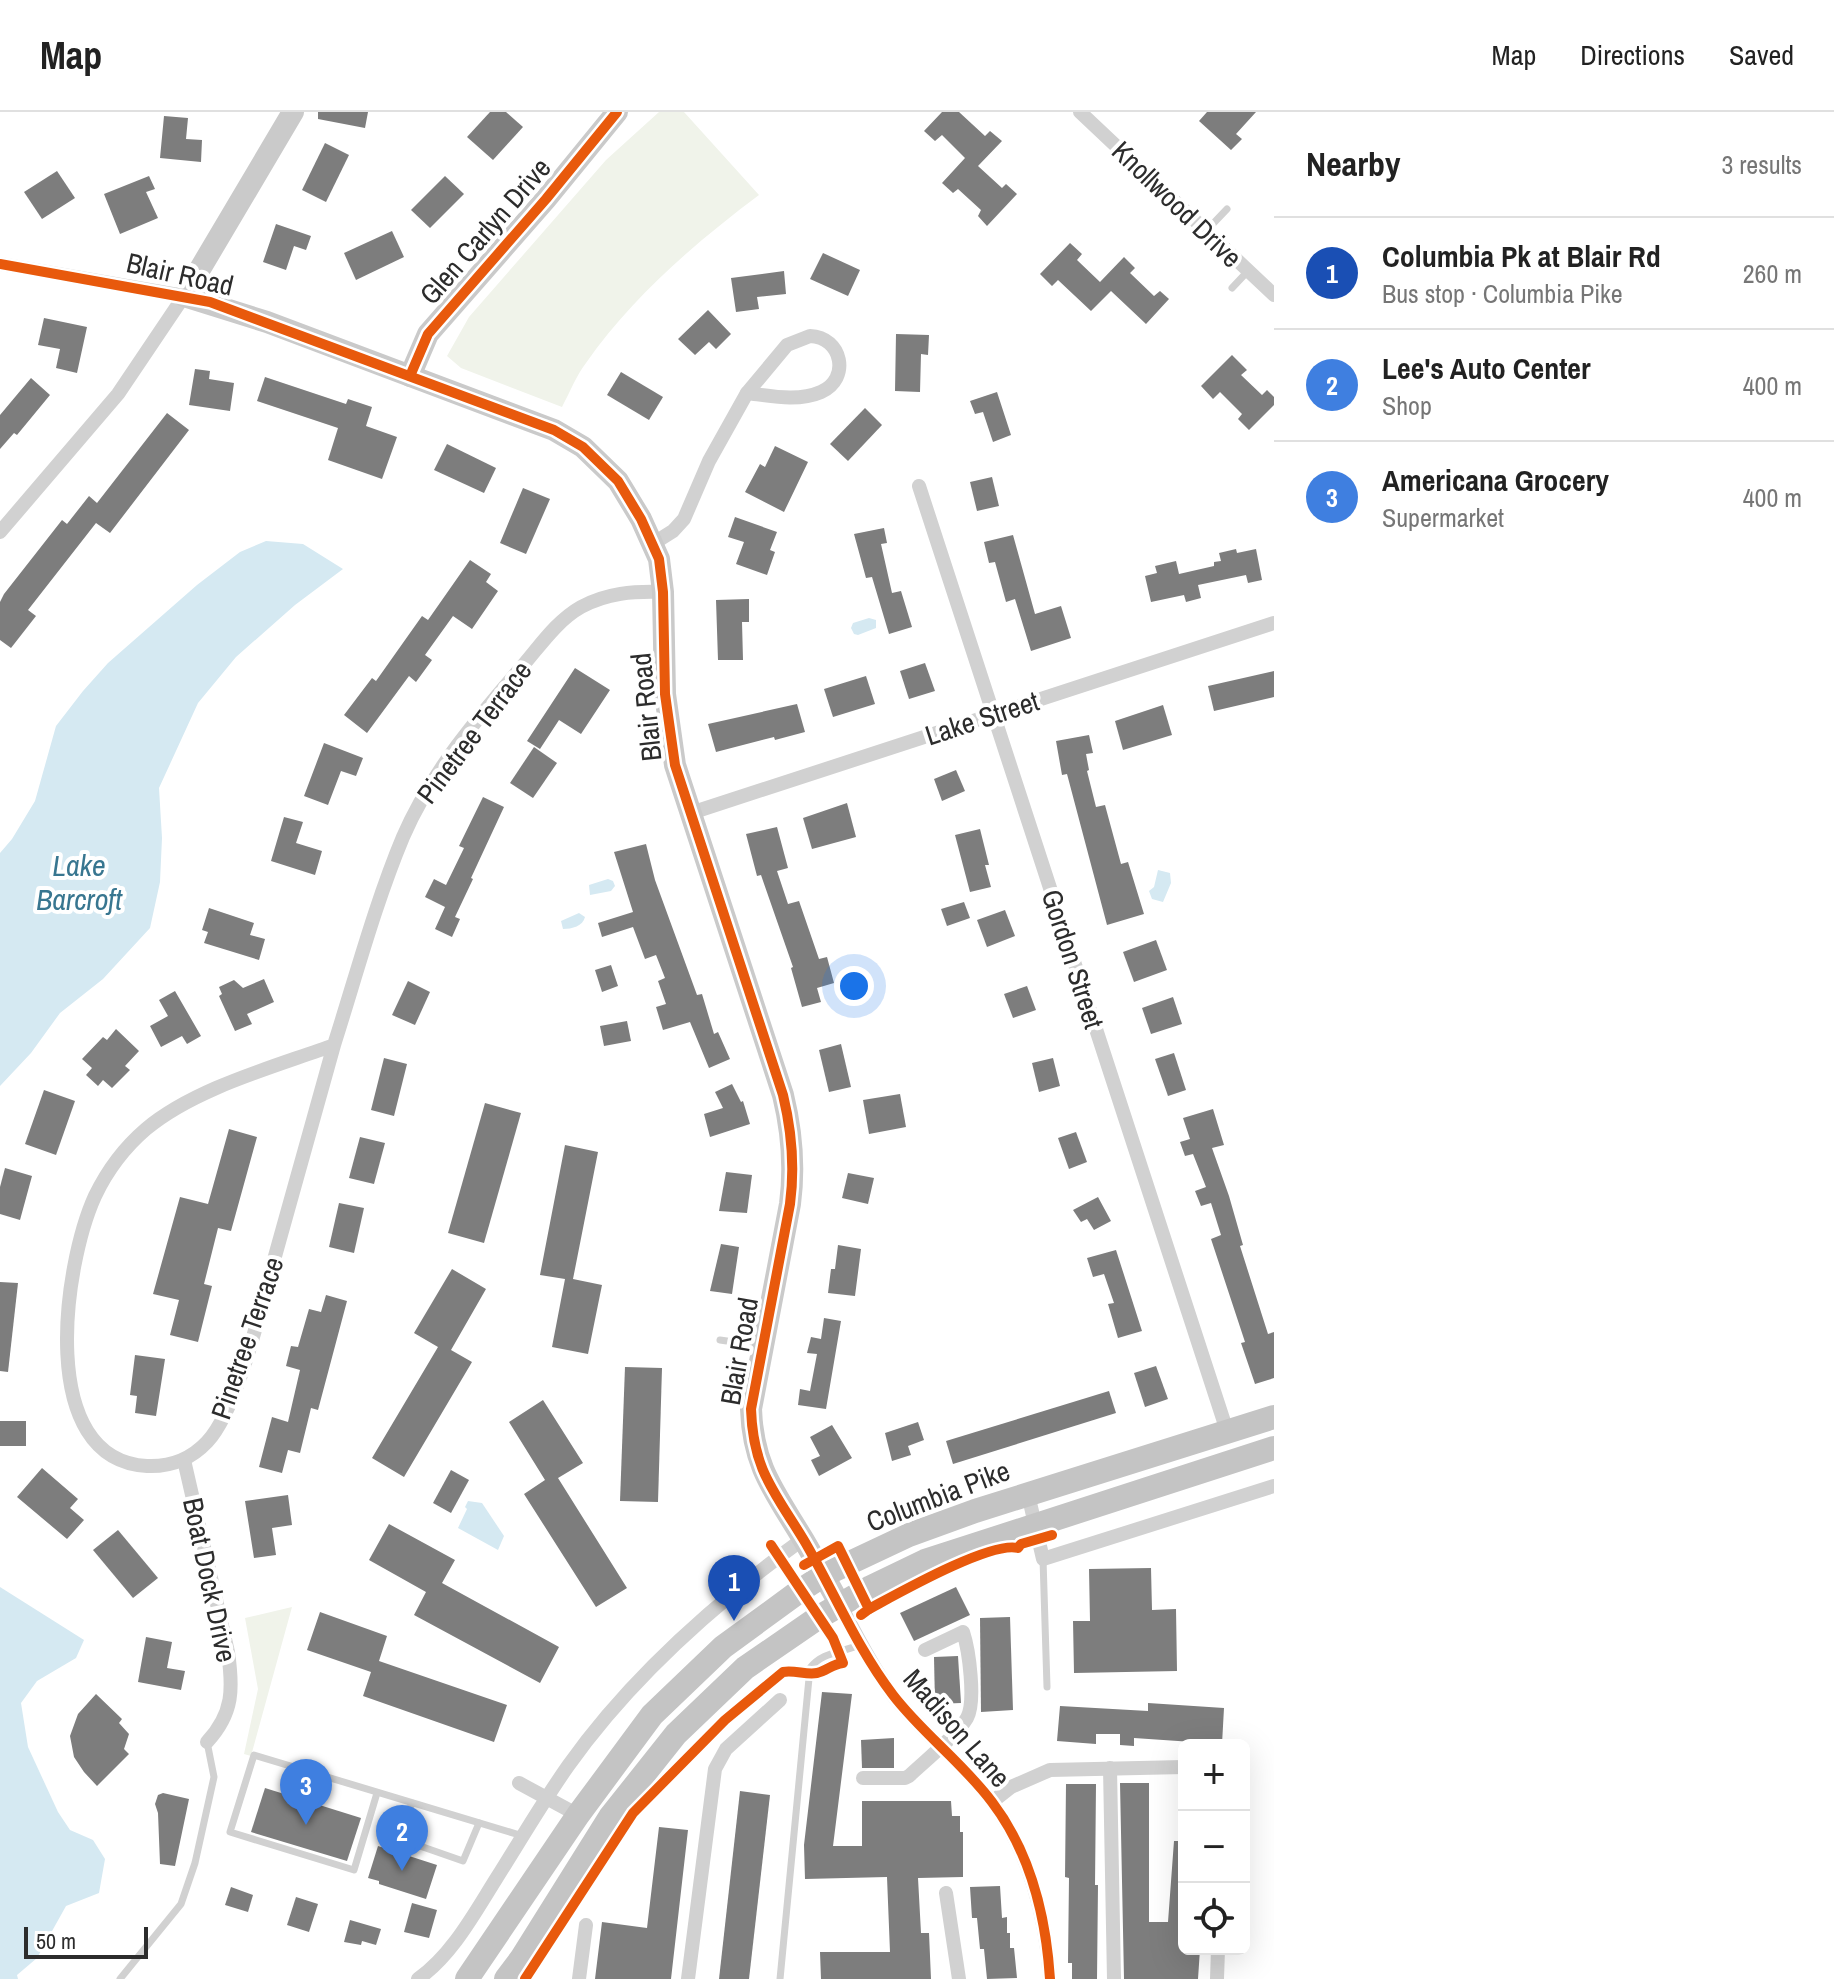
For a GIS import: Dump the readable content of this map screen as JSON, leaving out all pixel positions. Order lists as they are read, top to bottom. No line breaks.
{"streets":{"main road":["Columbia Pike"],"street":["Knollwood Drive","Glen Carlyn Drive","Blair Road","Lake Street","Pinetree Terrace","Gordon Street","Boat Dock Drive","Madison Lane"]},"crossings":[["Glen Carlyn Drive","Blair Road"],["Blair Road","Lake Street"],["Blair Road","Pinetree Terrace"],["Blair Road","Columbia Pike"],["Blair Road","Madison Lane"],["Lake Street","Gordon Street"],["Pinetree Terrace","Boat Dock Drive"],["Gordon Street","Columbia Pike"],["Columbia Pike","Madison Lane"]],"water":["Lake Barcroft"],"scale_bar":"50 m","page":{"header":"Map","nav":["Map","Directions","Saved"],"heading":["Nearby","3 results"],"list":[{"mark":"1","name":"Columbia Pk at Blair Rd","note":"Bus stop · Columbia Pike","value":"260 m"},{"mark":"2","name":"Lee's Auto Center","note":"Shop","value":"400 m"},{"mark":"3","name":"Americana Grocery","note":"Supermarket","value":"400 m"}],"pins":["1","3","2"],"map_buttons":["+","−"],"scale":"50 m"}}
